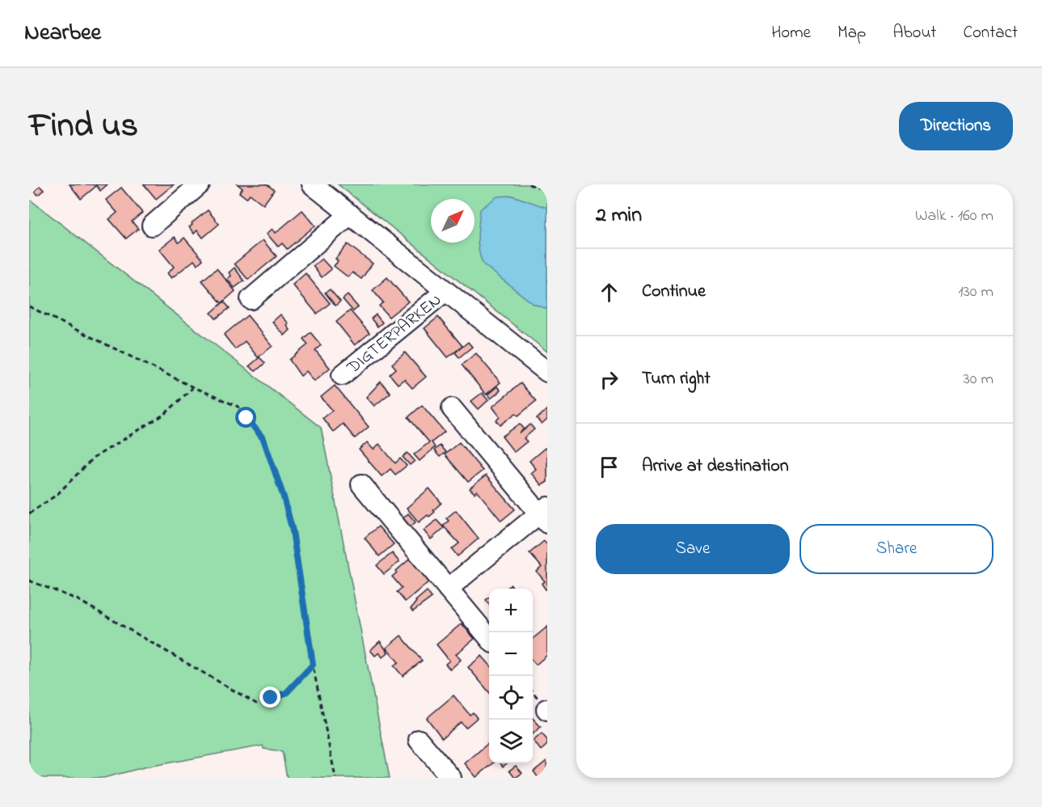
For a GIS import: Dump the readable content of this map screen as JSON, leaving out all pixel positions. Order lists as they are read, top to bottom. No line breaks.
{"streets":{"street":["DIGTERPARKEN"]},"north":"top right","page":{"header":"Nearbee","nav":["Home","Map","About","Contact"],"title":"Find us","buttons":["Directions",["Save","Share"]],"heading":["2 min","Walk · 160 m"],"list":[["Continue","130 m"],["Turn right","30 m"],"Arrive at destination"],"map_buttons":["+","−"]}}
